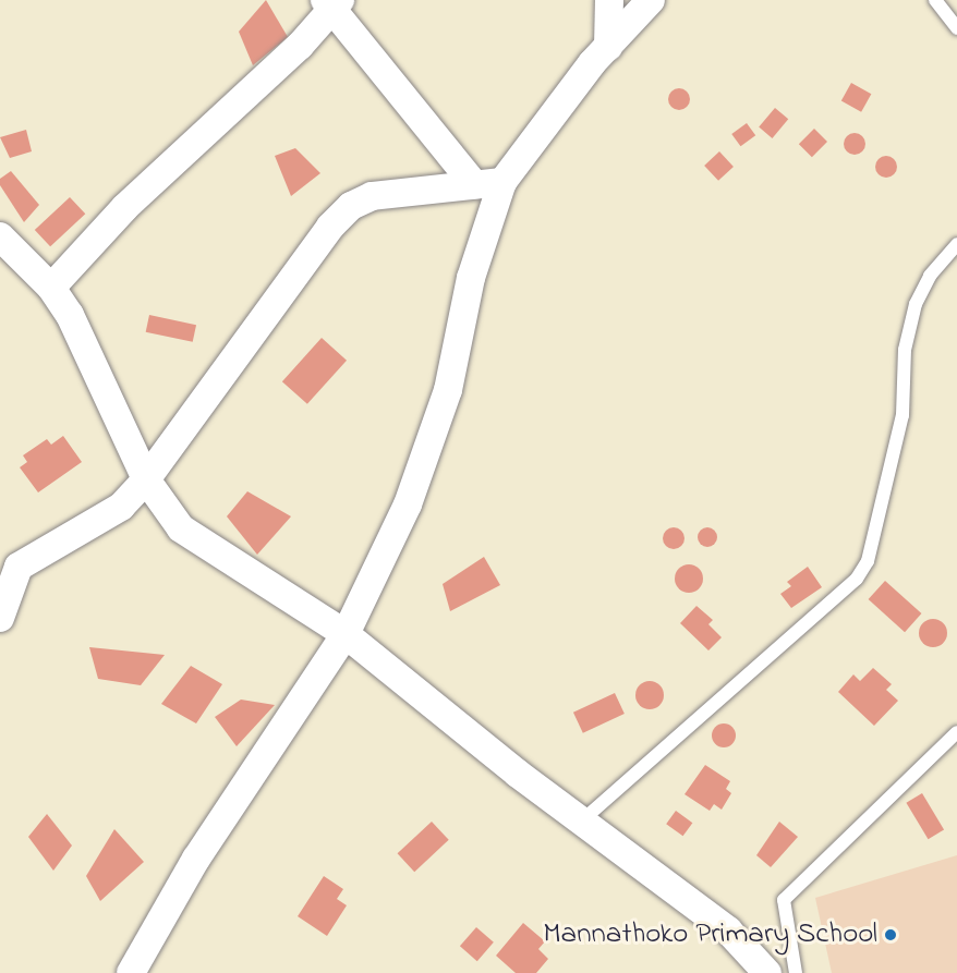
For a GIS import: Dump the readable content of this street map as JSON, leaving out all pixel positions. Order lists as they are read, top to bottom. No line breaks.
{"places":["Mannathoko Primary School"]}
